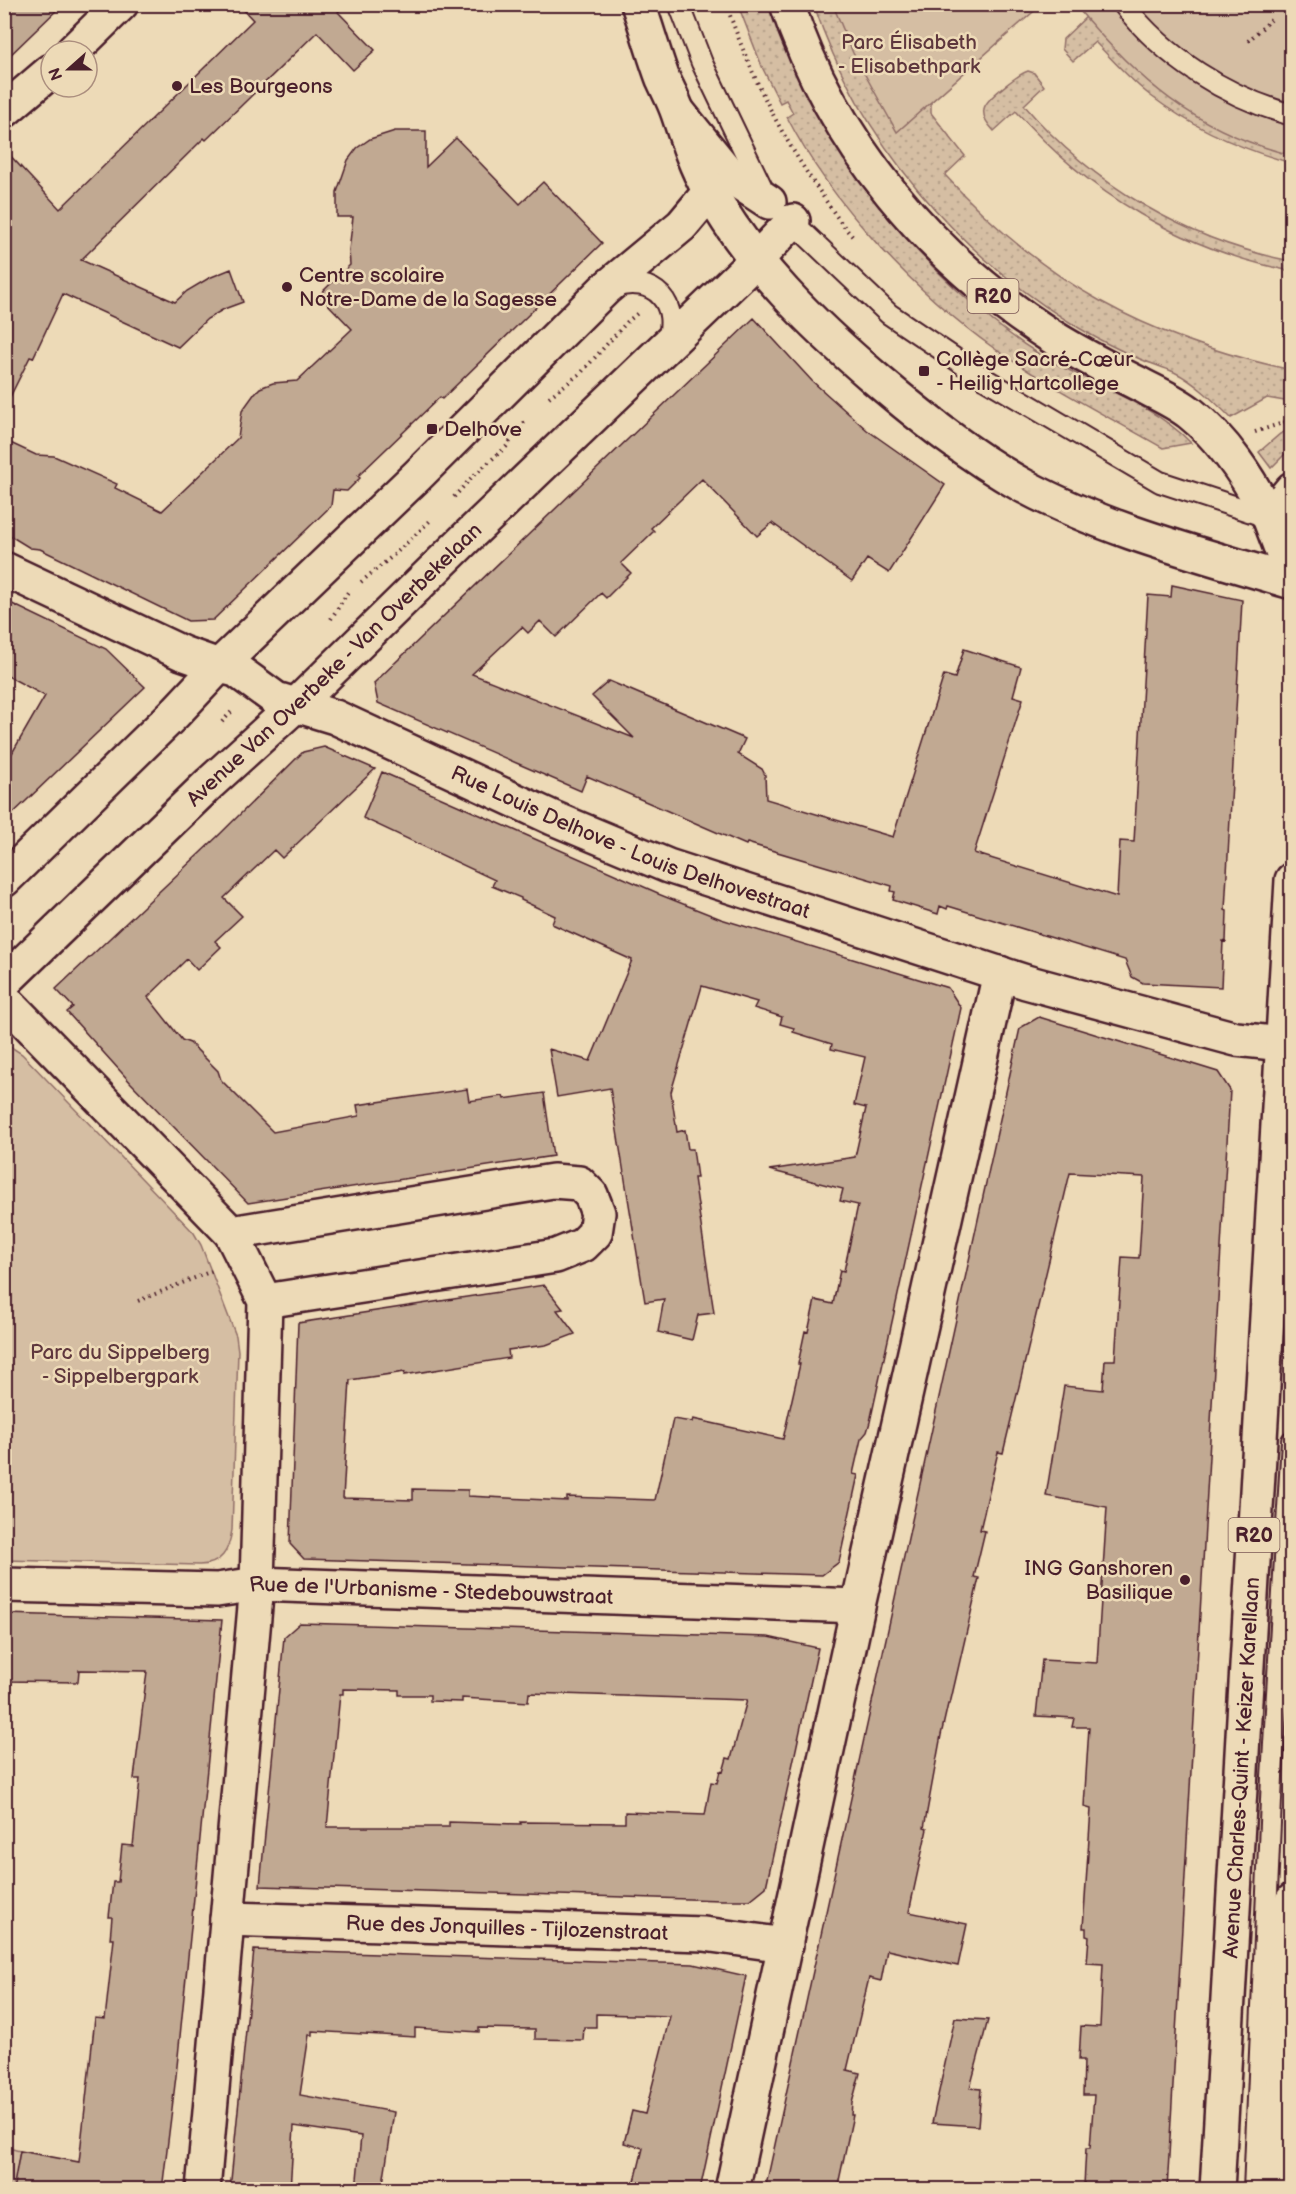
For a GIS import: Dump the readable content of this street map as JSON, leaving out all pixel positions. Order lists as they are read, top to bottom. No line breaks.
{"streets":{"main road":["R20","Avenue Van Overbeke - Van Overbekelaan","Rue Louis Delhove - Louis Delhovestraat","Rue de l'Urbanisme - Stedebouwstraat","Avenue Charles-Quint - Keizer Karellaan","Rue des Jonquilles - Tijlozenstraat"]},"crossings":[["Avenue Van Overbeke - Van Overbekelaan","Rue Louis Delhove - Louis Delhovestraat"],["Rue Louis Delhove - Louis Delhovestraat","Avenue Charles-Quint - Keizer Karellaan"]],"parks":["Parc Élisabeth - Elisabethpark","Parc du Sippelberg - Sippelbergpark"],"places":{"other":["Les Bourgeons","Centre scolaire Notre-Dame de la Sagesse","ING Ganshoren Basilique"],"transit":["Collège Sacré-Cœur - Heilig Hartcollege","Delhove"]},"north":"left"}
